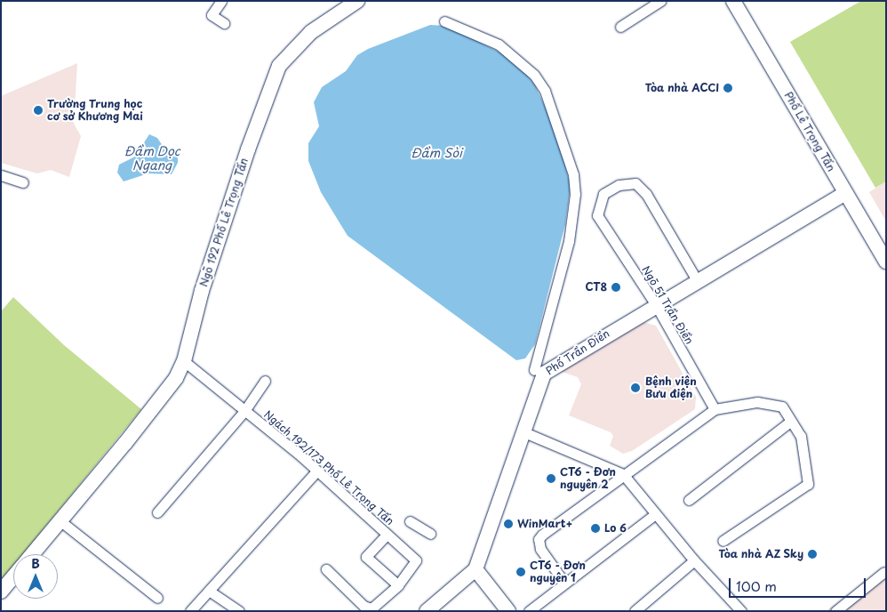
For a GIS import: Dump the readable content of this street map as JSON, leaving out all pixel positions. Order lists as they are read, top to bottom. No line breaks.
{"streets":{"street":["Phố Lê Trọng Tấn","Ngõ 192 Phố Lê Trọng Tấn","Ngõ 51 Trần Điền","Phố Trần Điền","Ngách 192/173 Phố Lê Trọng Tấn"]},"crossings":[["Phố Lê Trọng Tấn","Phố Trần Điền"],["Ngõ 192 Phố Lê Trọng Tấn","Ngách 192/173 Phố Lê Trọng Tấn"],["Ngõ 51 Trần Điền","Phố Trần Điền"]],"water":["Đầm Dọc Ngang","Đầm Sòi"],"places":["Tòa nhà ACCI","Trường Trung học cơ sở Khương Mai","CT8","Bệnh viện Bưu điện","CT6 - Đơn nguyên 2","WinMart+","Lo 6","Tòa nhà AZ Sky","CT6 - Đơn nguyên 1"],"scale_bar":"100 m","north":"top"}
